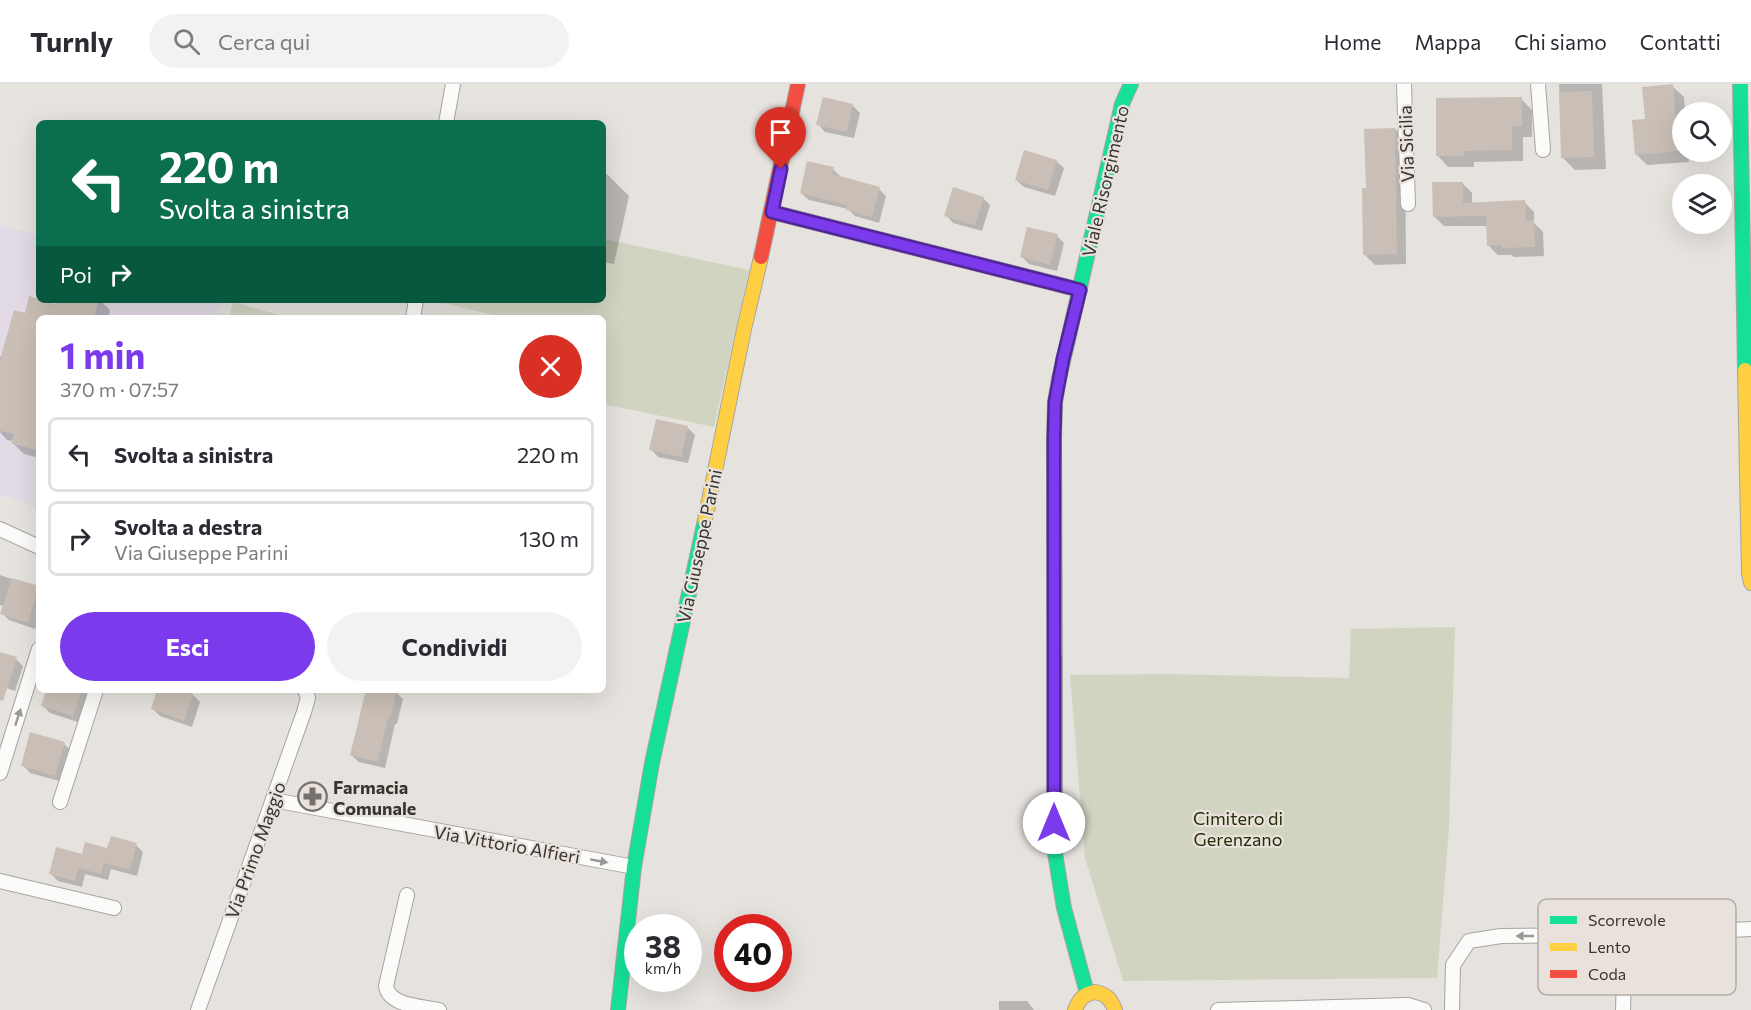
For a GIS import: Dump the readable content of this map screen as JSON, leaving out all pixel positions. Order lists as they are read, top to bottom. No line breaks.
{"streets":{"street":["Via Sicilia","Viale Risorgimento","Via Giuseppe Parini","Via Vittorio Alfieri","Via Primo Maggio"]},"crossings":[["Via Giuseppe Parini","Via Vittorio Alfieri"],["Via Vittorio Alfieri","Via Primo Maggio"]],"one_way":["Via Vittorio Alfieri"],"parks":["Cimitero di Gerenzano"],"places":{"pharmacy":["Farmacia Comunale"]},"legend":["Scorrevole","Lento","Coda"],"page":{"header":"Turnly","search":"Cerca qui","nav":["Home","Mappa","Chi siamo","Contatti"],"turn":["220 m","Svolta a sinistra"],"then":"Poi","heading":["1 min","370 m · 07:57"],"list":[{"name":"Svolta a sinistra","value":"220 m"},{"name":"Svolta a destra","note":"Via Giuseppe Parini","value":"130 m"}],"buttons":["Esci","Condividi"],"speed":"38 km/h","limit":"40"}}
